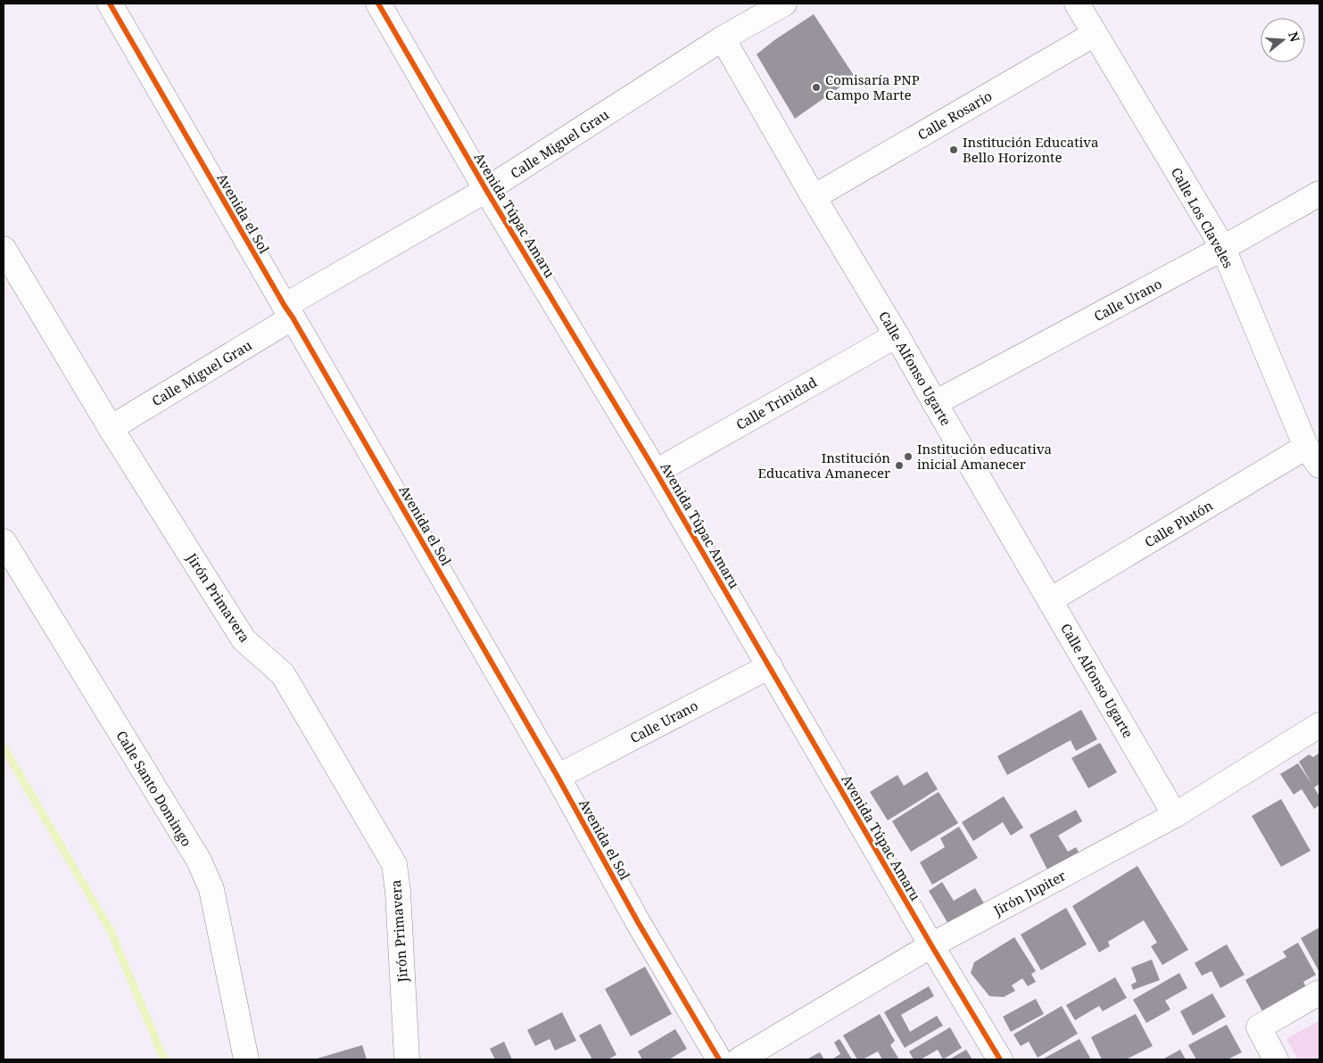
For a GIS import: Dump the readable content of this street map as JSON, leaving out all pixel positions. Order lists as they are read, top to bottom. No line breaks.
{"streets":{"street":["Calle Rosario","Calle Miguel Grau","Avenida el Sol","Avenida Túpac Amaru","Calle Los Claveles","Calle Urano","Calle Alfonso Ugarte","Calle Trinidad","Calle Plutón","Jirón Primavera","Calle Santo Domingo","Jirón Jupiter"]},"crossings":[["Calle Rosario","Calle Los Claveles"],["Calle Rosario","Calle Alfonso Ugarte"],["Calle Miguel Grau","Avenida el Sol"],["Calle Miguel Grau","Avenida Túpac Amaru"],["Calle Miguel Grau","Calle Alfonso Ugarte"],["Calle Miguel Grau","Jirón Primavera"],["Avenida el Sol","Calle Urano"],["Avenida Túpac Amaru","Calle Urano"],["Avenida Túpac Amaru","Calle Trinidad"],["Avenida Túpac Amaru","Jirón Jupiter"],["Calle Los Claveles","Calle Urano"],["Calle Los Claveles","Calle Plutón"],["Calle Urano","Calle Alfonso Ugarte"],["Calle Alfonso Ugarte","Calle Trinidad"],["Calle Alfonso Ugarte","Calle Plutón"],["Calle Alfonso Ugarte","Jirón Jupiter"]],"places":["Comisaría PNP Campo Marte","Institución Educativa Bello Horizonte","Institución educativa inicial Amanecer","Institución Educativa Amanecer"],"north":"right"}
